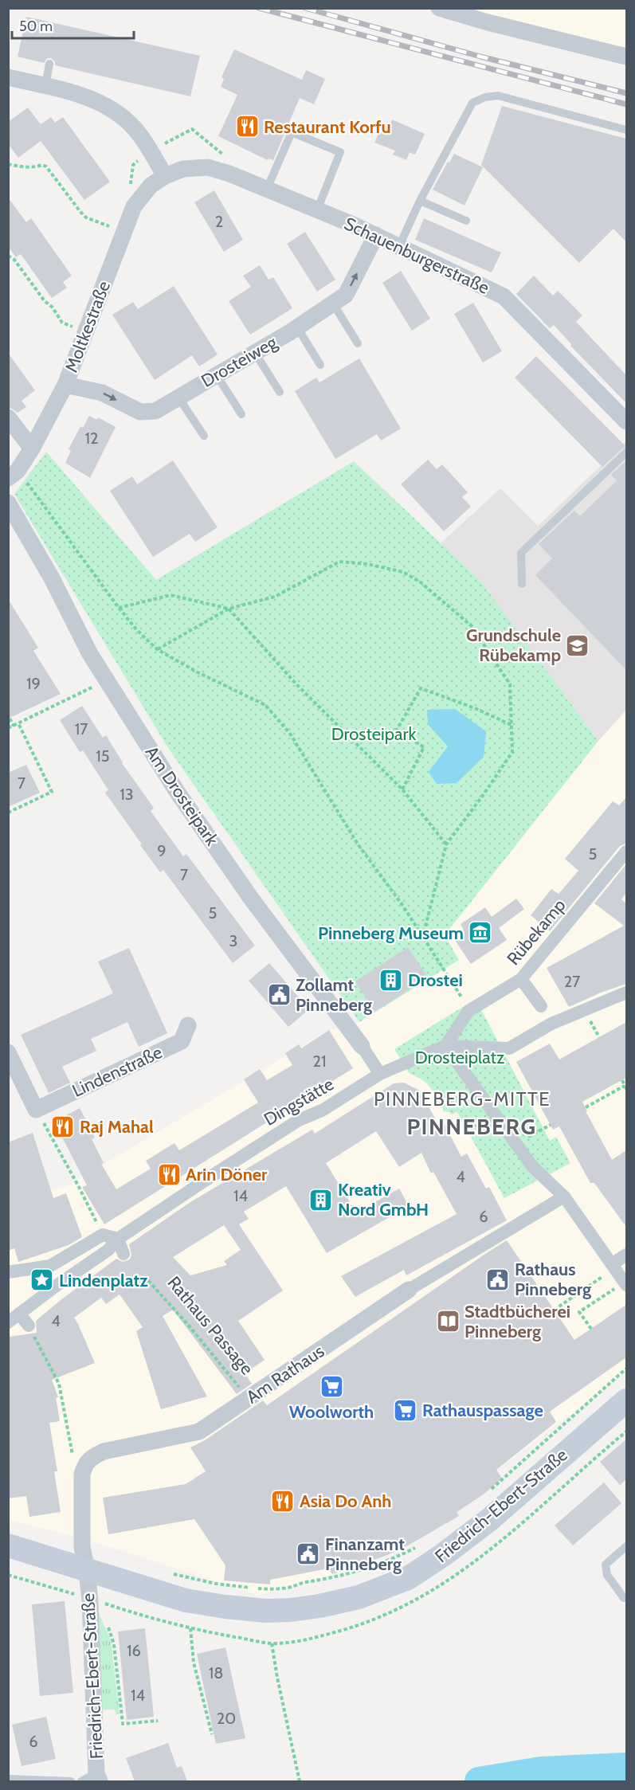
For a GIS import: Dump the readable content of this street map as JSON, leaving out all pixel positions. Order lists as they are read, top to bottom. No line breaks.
{"streets":{"main road":["Friedrich-Ebert-Straße"],"street":["Schauenburgerstraße","Moltkestraße","Drosteiweg","Am Drosteipark","Rübekamp","Lindenstraße","Dingstätte","Am Rathaus"],"path":["Rathaus Passage"]},"crossings":[["Schauenburgerstraße","Moltkestraße"],["Schauenburgerstraße","Drosteiweg"],["Moltkestraße","Drosteiweg"],["Am Drosteipark","Dingstätte"],["Rübekamp","Dingstätte"],["Rathaus Passage","Am Rathaus"]],"one_way":["Drosteiweg"],"districts":["PINNEBERG-MITTE","PINNEBERG"],"parks":["Drosteipark","Drosteiplatz"],"places":{"restaurant":["Restaurant Korfu","Raj Mahal","Arin Döner","Asia Do Anh"],"school or university":["Grundschule Rübekamp"],"museum":["Pinneberg Museum"],"building":["Drostei","Kreativ Nord GmbH"],"public building":["Zollamt Pinneberg","Rathaus Pinneberg","Finanzamt Pinneberg"],"place":["Lindenplatz"],"library":["Stadtbücherei Pinneberg"],"supermarket":["Woolworth","Rathauspassage"]},"house_numbers":["2","12","19","17","15","7","13","9","5","7","5","3","27","21","4","14","6","4","16","18","14","20","6"],"scale_bar":"50 m"}
